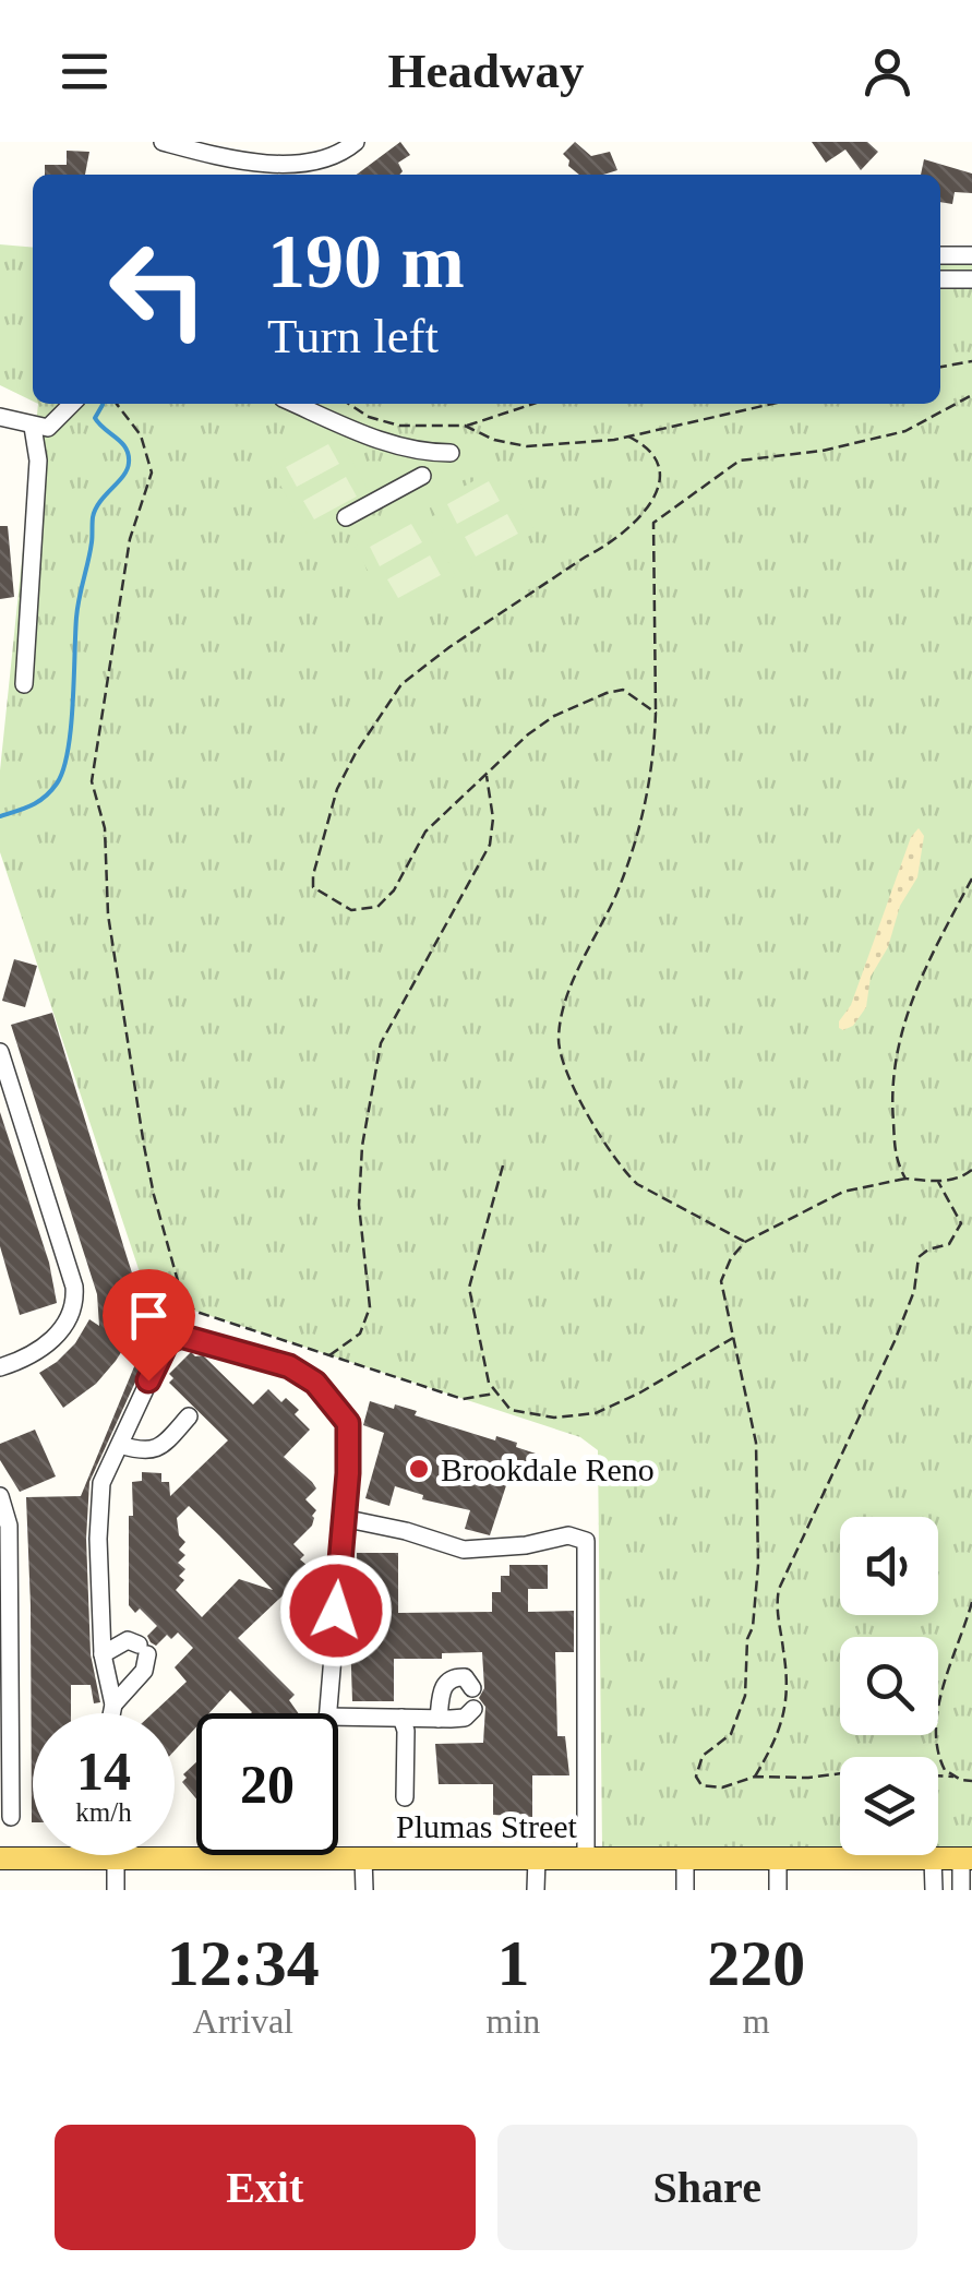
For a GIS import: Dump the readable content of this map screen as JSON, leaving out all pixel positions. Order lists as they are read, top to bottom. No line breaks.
{"streets":{"main road":["Plumas Street"]},"places":["Brookdale Reno"],"page":{"header":"Headway","turn":["190 m","Turn left"],"speed":"14 km/h","limit":"20","eta":["12:34","Arrival","1","min","220","m"],"buttons":["Exit","Share"]}}
